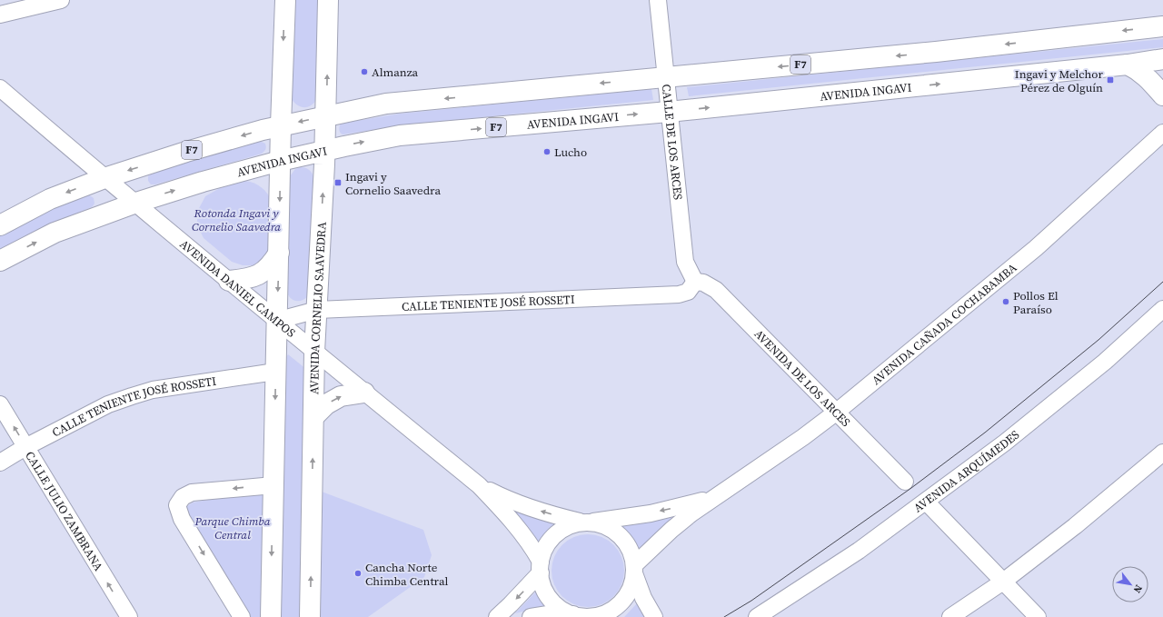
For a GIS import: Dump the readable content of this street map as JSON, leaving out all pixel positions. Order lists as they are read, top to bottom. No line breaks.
{"streets":{"main road":["F7","AVENIDA INGAVI","AVENIDA CORNELIO SAAVEDRA"],"street":["CALLE DE LOS ARCES","AVENIDA DANIEL CAMPOS","CALLE TENIENTE JOSÉ ROSSETI","AVENIDA CAÑADA COCHABAMBA","AVENIDA DE LOS ARCES","AVENIDA ARQUÍMEDES","CALLE JULIO ZAMBRANA"]},"crossings":[["F7","CALLE DE LOS ARCES"],["F7","AVENIDA DANIEL CAMPOS"],["F7","AVENIDA CORNELIO SAAVEDRA"],["AVENIDA INGAVI","CALLE DE LOS ARCES"],["AVENIDA INGAVI","AVENIDA DANIEL CAMPOS"],["AVENIDA INGAVI","AVENIDA CORNELIO SAAVEDRA"],["CALLE DE LOS ARCES","CALLE TENIENTE JOSÉ ROSSETI"],["CALLE DE LOS ARCES","AVENIDA DE LOS ARCES"],["AVENIDA DANIEL CAMPOS","CALLE TENIENTE JOSÉ ROSSETI"],["AVENIDA DANIEL CAMPOS","AVENIDA CORNELIO SAAVEDRA"],["AVENIDA DANIEL CAMPOS","AVENIDA CAÑADA COCHABAMBA"],["CALLE TENIENTE JOSÉ ROSSETI","AVENIDA CORNELIO SAAVEDRA"],["CALLE TENIENTE JOSÉ ROSSETI","AVENIDA DE LOS ARCES"],["CALLE TENIENTE JOSÉ ROSSETI","CALLE JULIO ZAMBRANA"],["AVENIDA CAÑADA COCHABAMBA","AVENIDA DE LOS ARCES"]],"one_way":["CALLE JULIO ZAMBRANA"],"parks":["Rotonda Ingavi y Cornelio Saavedra","Parque Chimba Central"],"places":{"other":["Almanza","Lucho","Pollos El Paraíso","Cancha Norte Chimba Central"],"transit":["Ingavi y Melchor Pérez de Olguín","Ingavi y Cornelio Saavedra"]},"north":"bottom right"}
